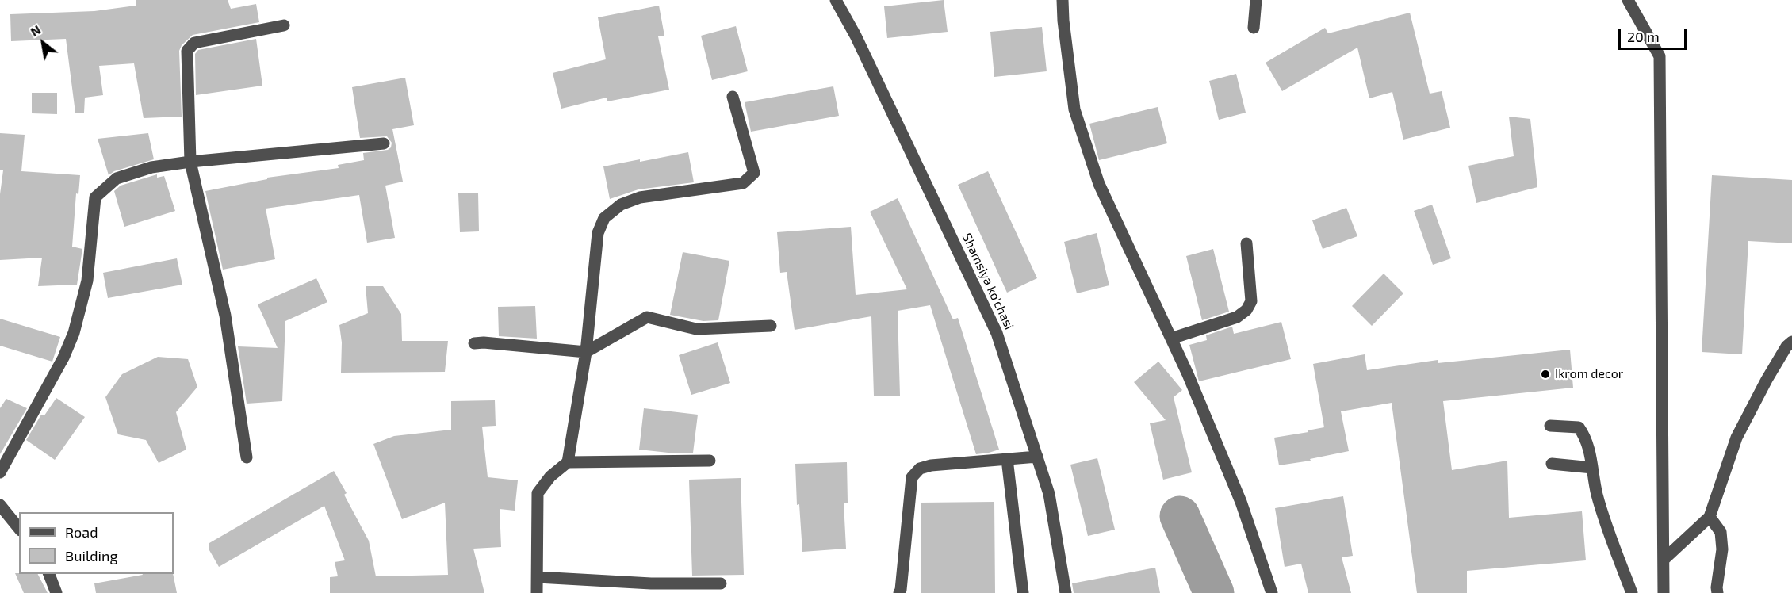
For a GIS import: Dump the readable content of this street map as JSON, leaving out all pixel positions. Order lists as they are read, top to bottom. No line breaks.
{"streets":{"street":["Shamsiya ko'chasi"]},"places":["Ikrom decor"],"legend":["Road","Building"],"scale_bar":"20 m","north":"top left"}
